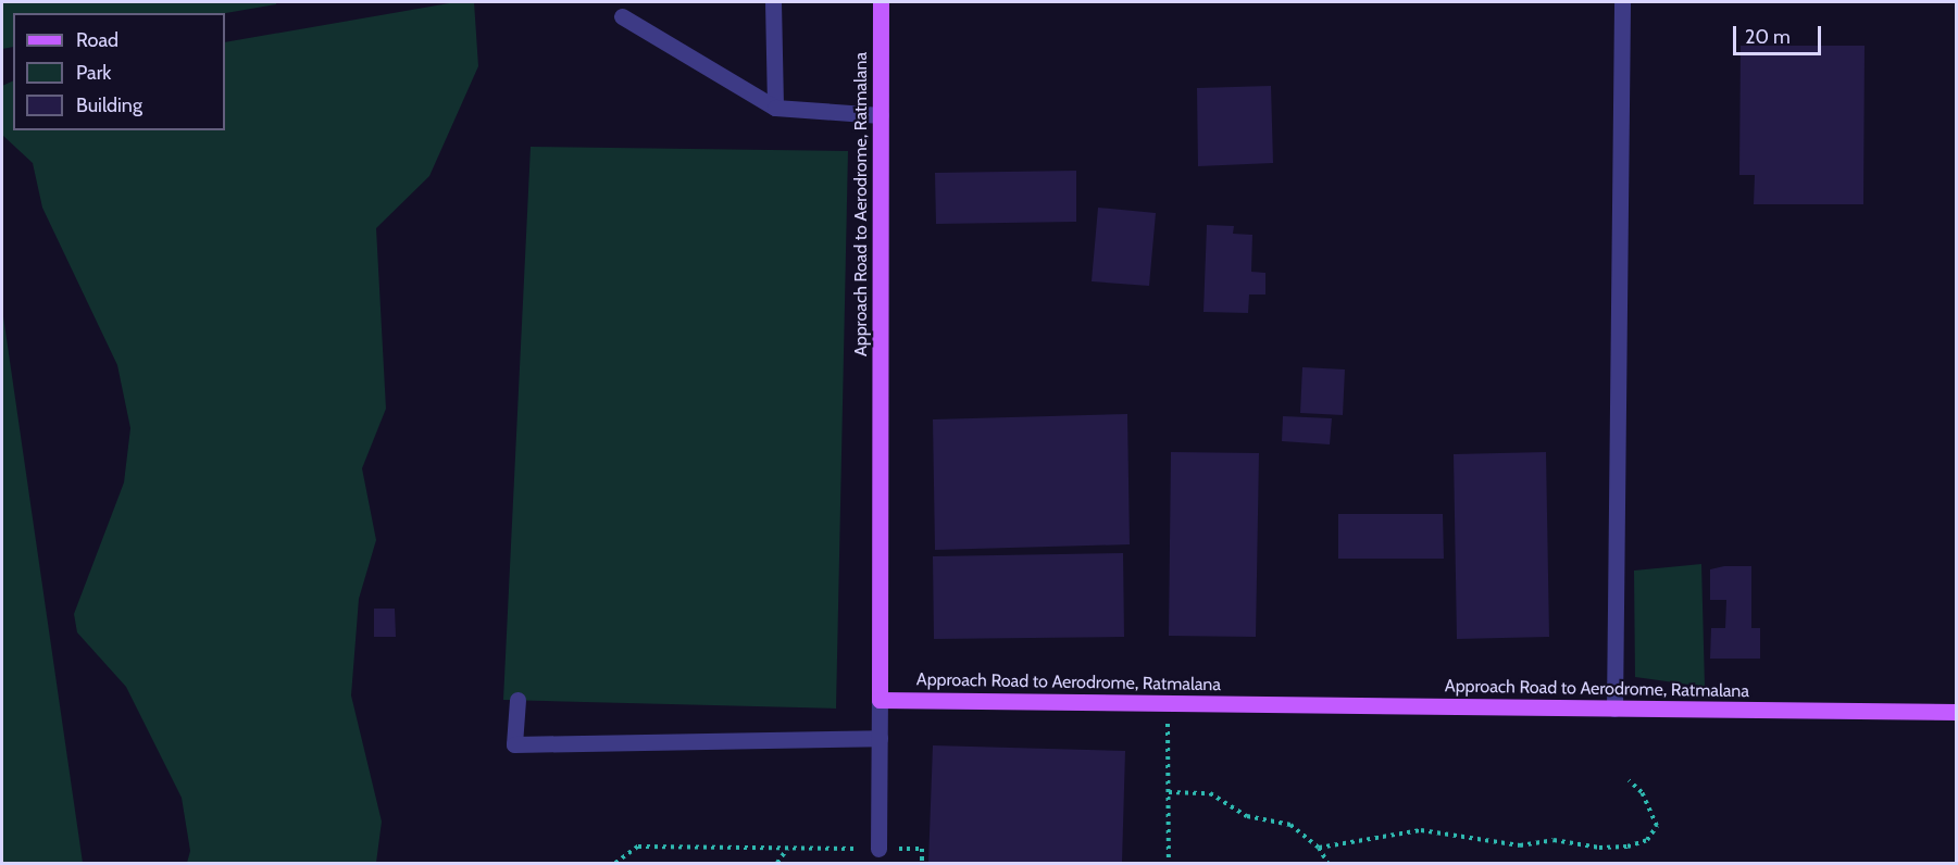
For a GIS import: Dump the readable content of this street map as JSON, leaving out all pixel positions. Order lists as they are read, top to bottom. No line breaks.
{"streets":{"main road":["Approach Road to Aerodrome, Ratmalana"]},"legend":["Road","Park","Building"],"scale_bar":"20 m"}
